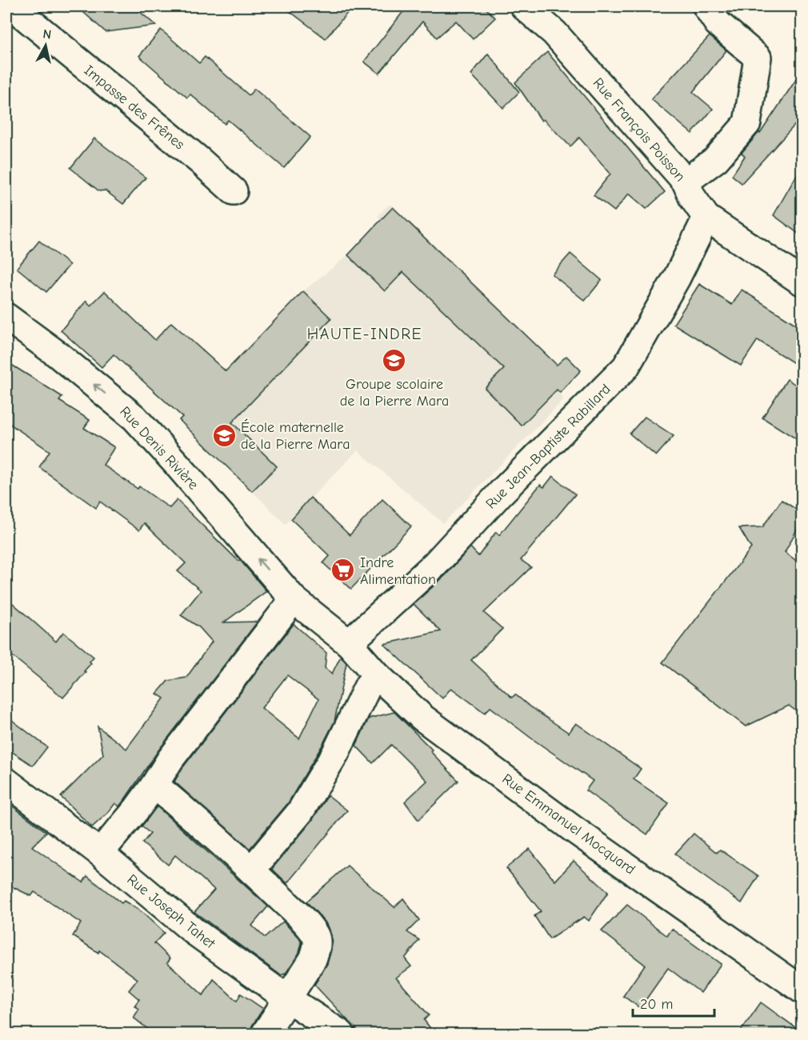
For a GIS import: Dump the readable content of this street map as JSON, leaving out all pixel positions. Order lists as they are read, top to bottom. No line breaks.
{"streets":{"street":["Impasse des Frênes","Rue François Poisson","Rue Jean-Baptiste Rabillard","Rue Denis Rivière","Rue Emmanuel Mocquard","Rue Joseph Tahet"]},"crossings":[["Rue François Poisson","Rue Jean-Baptiste Rabillard"],["Rue Jean-Baptiste Rabillard","Rue Denis Rivière"],["Rue Jean-Baptiste Rabillard","Rue Emmanuel Mocquard"],["Rue Denis Rivière","Rue Emmanuel Mocquard"]],"one_way":["Rue Denis Rivière"],"districts":["HAUTE-INDRE"],"places":{"school or university":["Groupe scolaire de la Pierre Mara","École maternelle de la Pierre Mara"],"supermarket":["Indre Alimentation"]},"scale_bar":"20 m","north":"top"}
